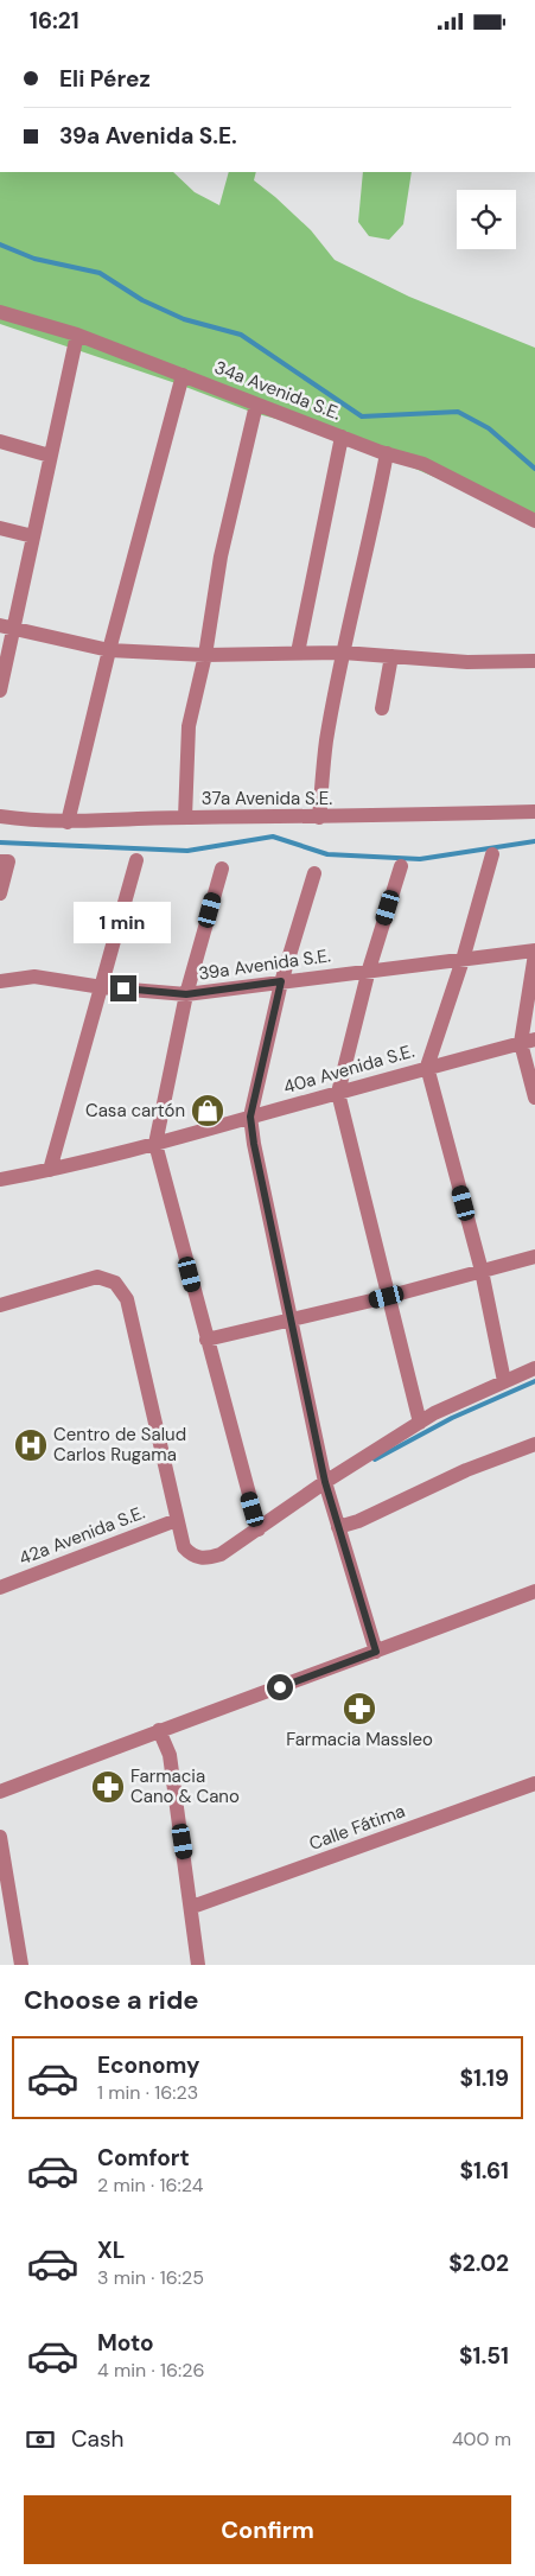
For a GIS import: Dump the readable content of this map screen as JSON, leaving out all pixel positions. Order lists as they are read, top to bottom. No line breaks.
{"streets":{"street":["34a Avenida S.E.","37a Avenida S.E.","39a Avenida S.E.","40a Avenida S.E.","42a Avenida S.E.","Calle Fátima"]},"places":{"shop":["Casa cartón"],"hospital":["Centro de Salud Carlos Rugama"],"pharmacy":["Farmacia Massleo","Farmacia Cano & Cano"]},"page":{"status":"16:21","banner":["Eli Pérez","39a Avenida S.E."],"bubble":"1 min","heading":"Choose a ride","list":[{"name":"Economy","note":"1 min · 16:23","value":"$1.19"},{"name":"Comfort","note":"2 min · 16:24","value":"$1.61"},{"name":"XL","note":"3 min · 16:25","value":"$2.02"},{"name":"Moto","note":"4 min · 16:26","value":"$1.51"}],"pay":["Cash","400 m"],"buttons":"Confirm"}}
